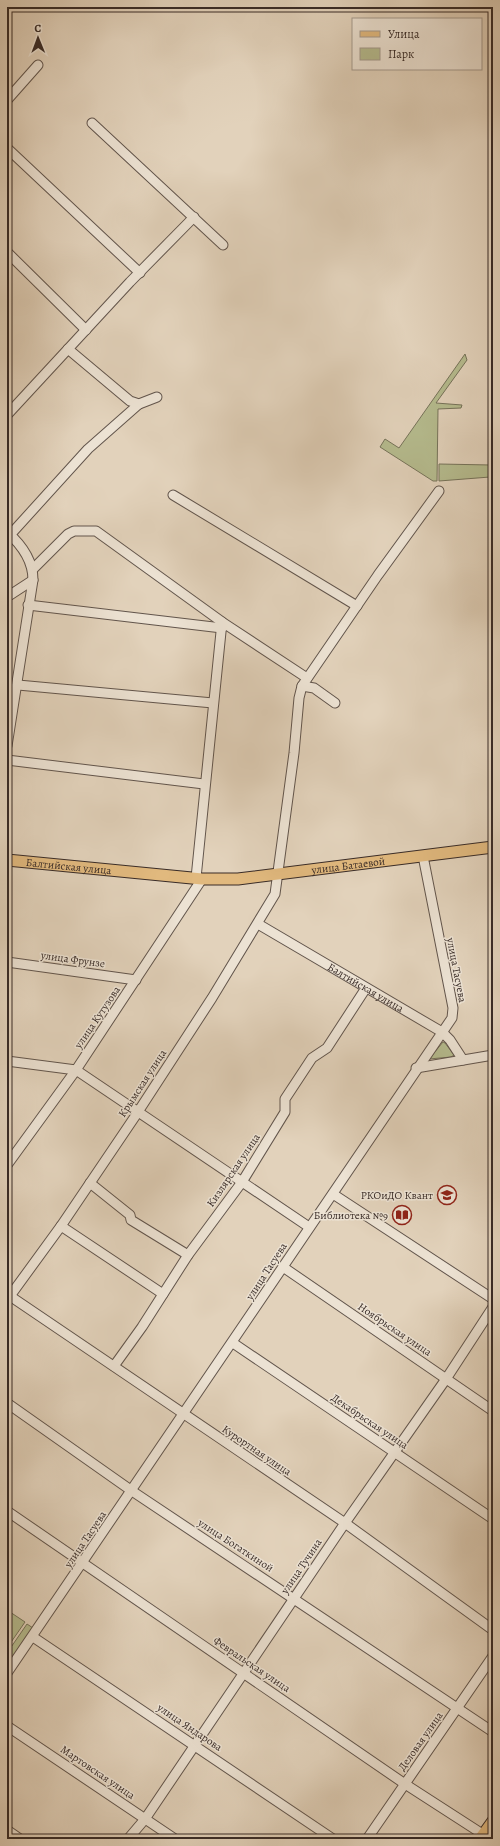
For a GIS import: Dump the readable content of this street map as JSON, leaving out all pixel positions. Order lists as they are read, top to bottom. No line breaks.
{"streets":{"main road":["Балтийская улица","улица Батаевой"],"street":["улица Фрунзе","улица Тасуева","улица Кутузова","Крымская улица","Кизлярская улица","Ноябрьская улица","Декабрьская улица","Курортная улица","улица Богаткиной","улица Тучина","Февральская улица","улица Яндарова","Деловая улица","Мартовская улица"]},"crossings":[["Балтийская улица","улица Батаевой"],["Балтийская улица","улица Тасуева"],["Балтийская улица","улица Кутузова"],["Балтийская улица","Крымская улица"],["Балтийская улица","Кизлярская улица"],["улица Батаевой","улица Тасуева"],["улица Батаевой","улица Кутузова"],["улица Батаевой","Крымская улица"],["улица Фрунзе","улица Кутузова"],["улица Тасуева","Ноябрьская улица"],["улица Тасуева","Декабрьская улица"],["улица Тасуева","Курортная улица"],["улица Тасуева","улица Богаткиной"],["улица Тасуева","Февральская улица"],["улица Тасуева","улица Яндарова"],["Крымская улица","Курортная улица"],["Кизлярская улица","Курортная улица"],["Ноябрьская улица","улица Тучина"],["Декабрьская улица","улица Тучина"],["Курортная улица","улица Тучина"],["улица Богаткиной","улица Тучина"],["улица Богаткиной","Деловая улица"],["улица Тучина","Февральская улица"],["улица Тучина","улица Яндарова"],["улица Тучина","Мартовская улица"],["Февральская улица","Деловая улица"]],"places":{"school or university":["РКОиДО Квант"],"library":["Библиотека №9"]},"legend":["Улица","Парк"],"north":"top"}
